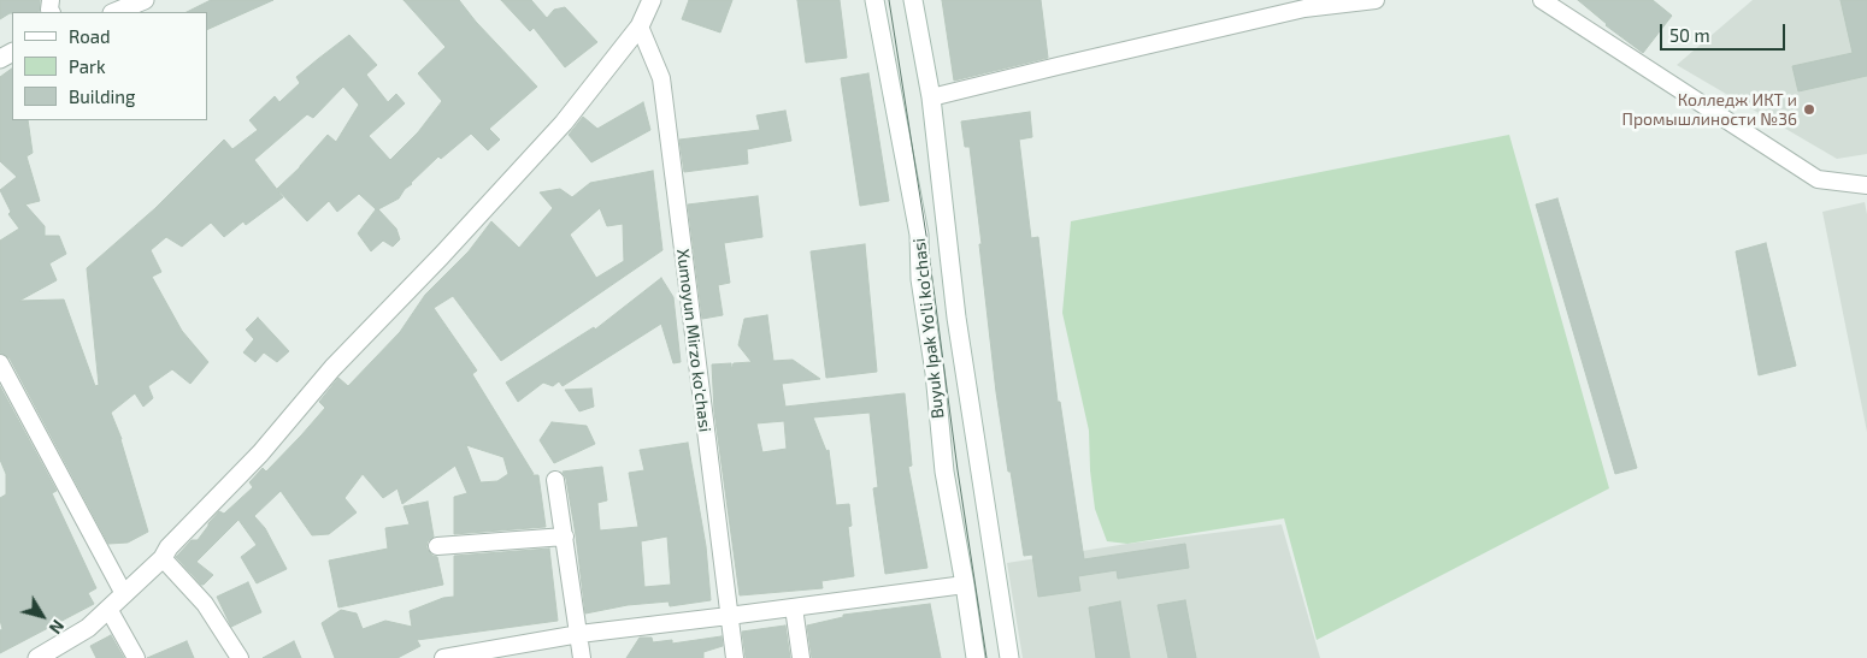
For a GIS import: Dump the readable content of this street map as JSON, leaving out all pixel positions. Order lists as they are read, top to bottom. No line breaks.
{"streets":{"main road":["Buyuk Ipak Yo'li ko'chasi"],"street":["Xumoyun Mirzo ko'chasi"]},"places":["Колледж ИКТ и Промышлиности №36"],"legend":["Road","Park","Building"],"scale_bar":"50 m","north":"bottom right"}
